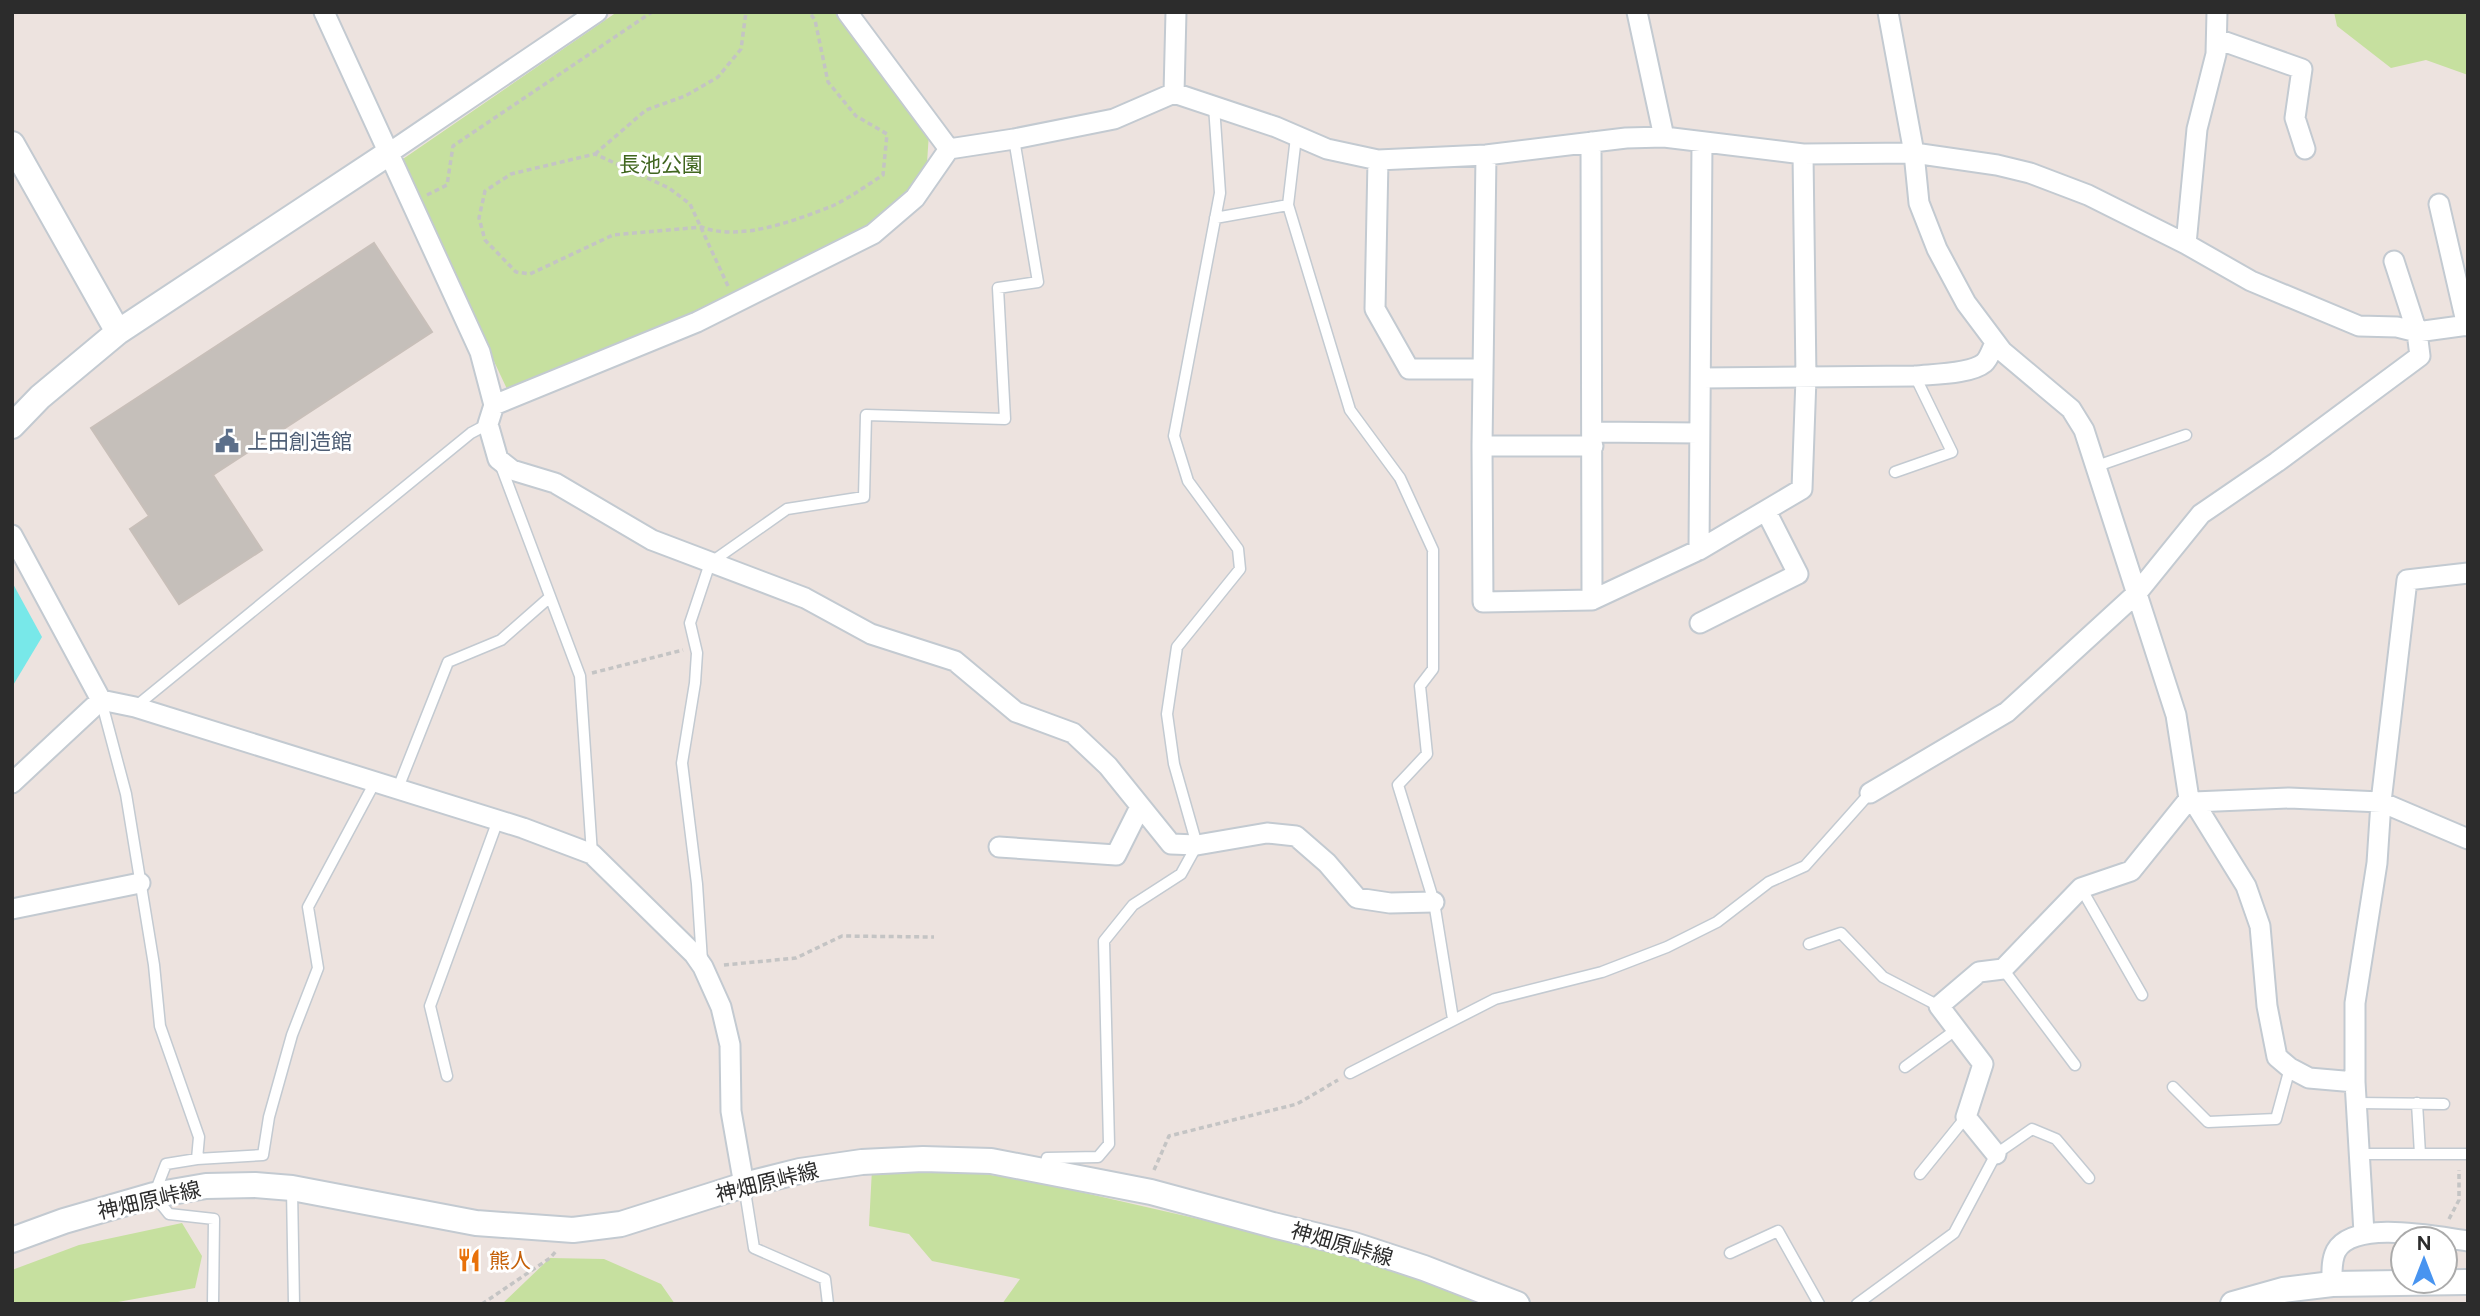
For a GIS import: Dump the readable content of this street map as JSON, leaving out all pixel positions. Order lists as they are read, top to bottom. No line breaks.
{"streets":{"street":["神畑原峠線"]},"parks":["長池公園"],"places":{"public building":["上田創造館"],"restaurant":["熊人"]},"north":"top"}
